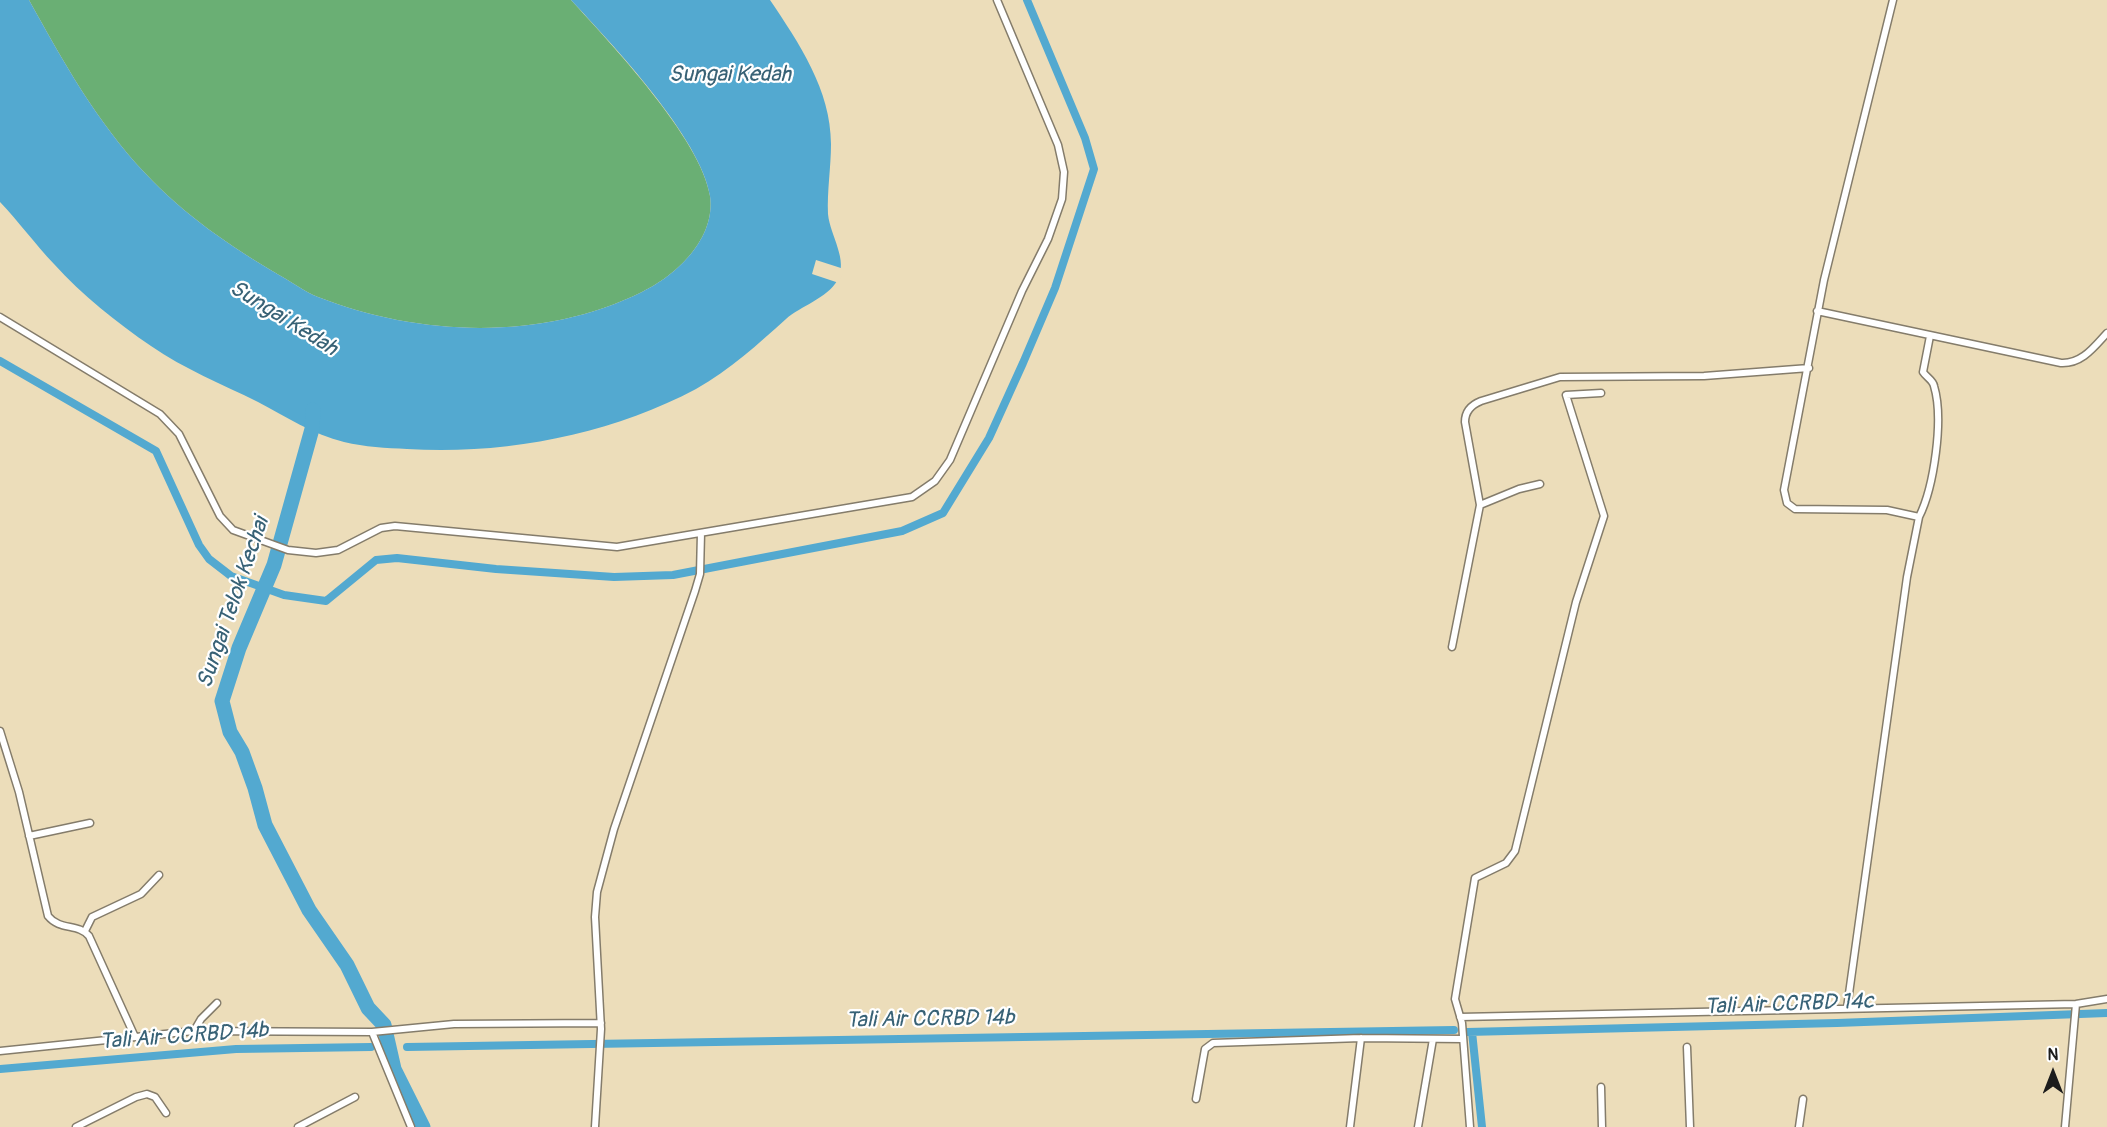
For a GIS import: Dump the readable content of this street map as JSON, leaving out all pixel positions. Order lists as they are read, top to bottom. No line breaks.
{"water":["Sungai Kedah","Sungai Telok Kechai","Tali Air CCRBD 14c","Tali Air CCRBD 14b"],"north":"top"}
